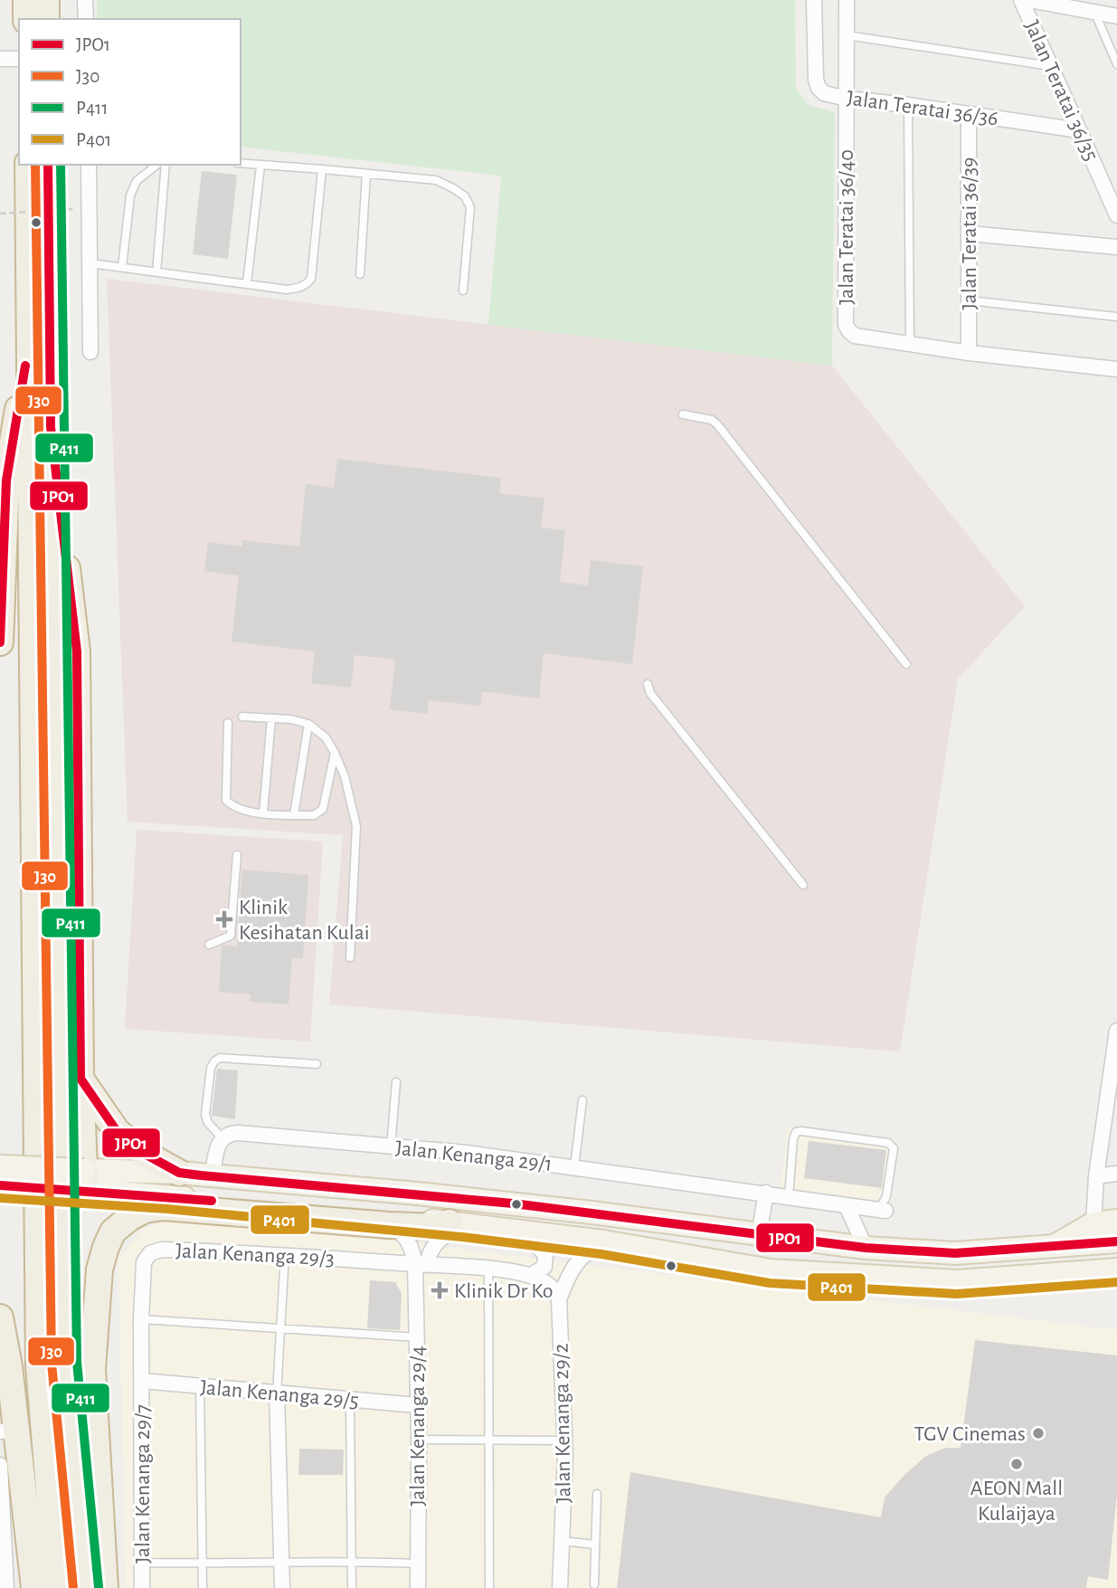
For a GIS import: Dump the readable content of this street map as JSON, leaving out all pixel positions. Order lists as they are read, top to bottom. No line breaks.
{"streets":{"street":["Jalan Teratai 36/35","Jalan Teratai 36/36","Jalan Teratai 36/40","Jalan Teratai 36/39","Jalan Kenanga 29/1","Jalan Kenanga 29/3","Jalan Kenanga 29/5","Jalan Kenanga 29/2","Jalan Kenanga 29/4","Jalan Kenanga 29/7"]},"crossings":[["Jalan Teratai 36/35","Jalan Teratai 36/36"],["Jalan Teratai 36/36","Jalan Teratai 36/40"],["Jalan Teratai 36/36","Jalan Teratai 36/39"],["Jalan Teratai 36/40","Jalan Teratai 36/39"],["Jalan Kenanga 29/3","Jalan Kenanga 29/5"],["Jalan Kenanga 29/3","Jalan Kenanga 29/4"],["Jalan Kenanga 29/3","Jalan Kenanga 29/7"],["Jalan Kenanga 29/5","Jalan Kenanga 29/4"],["Jalan Kenanga 29/5","Jalan Kenanga 29/7"]],"places":{"health":["Klinik Kesihatan Kulai","Klinik Dr Ko"],"other":["TGV Cinemas","AEON Mall Kulaijaya"]},"lines":["transit line JPO1","transit line J30","transit line P411","transit line P401"],"legend":["JPO1","J30","P411","P401"]}
